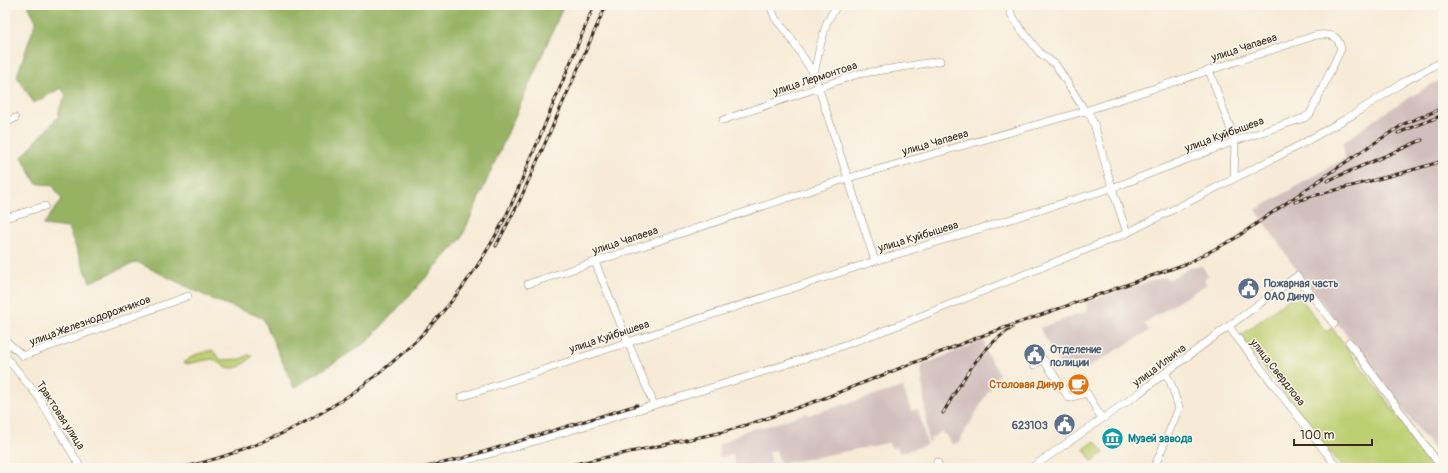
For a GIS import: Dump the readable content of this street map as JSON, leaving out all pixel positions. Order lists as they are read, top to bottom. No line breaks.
{"streets":{"street":["улица Чапаева","улица Лермонтова","улица Куйбышева","улица Железнодорожников","улица Ильича","улица Свердлова","Трактовая улица"]},"crossings":[["улица Чапаева","улица Куйбышева"],["улица Ильича","улица Свердлова"]],"places":{"public building":["Пожарная часть ОАО Динур","Отделение полиции","623103"],"cafe":["Столовая Динур"],"museum":["Музей завода"]},"scale_bar":"100 m"}
